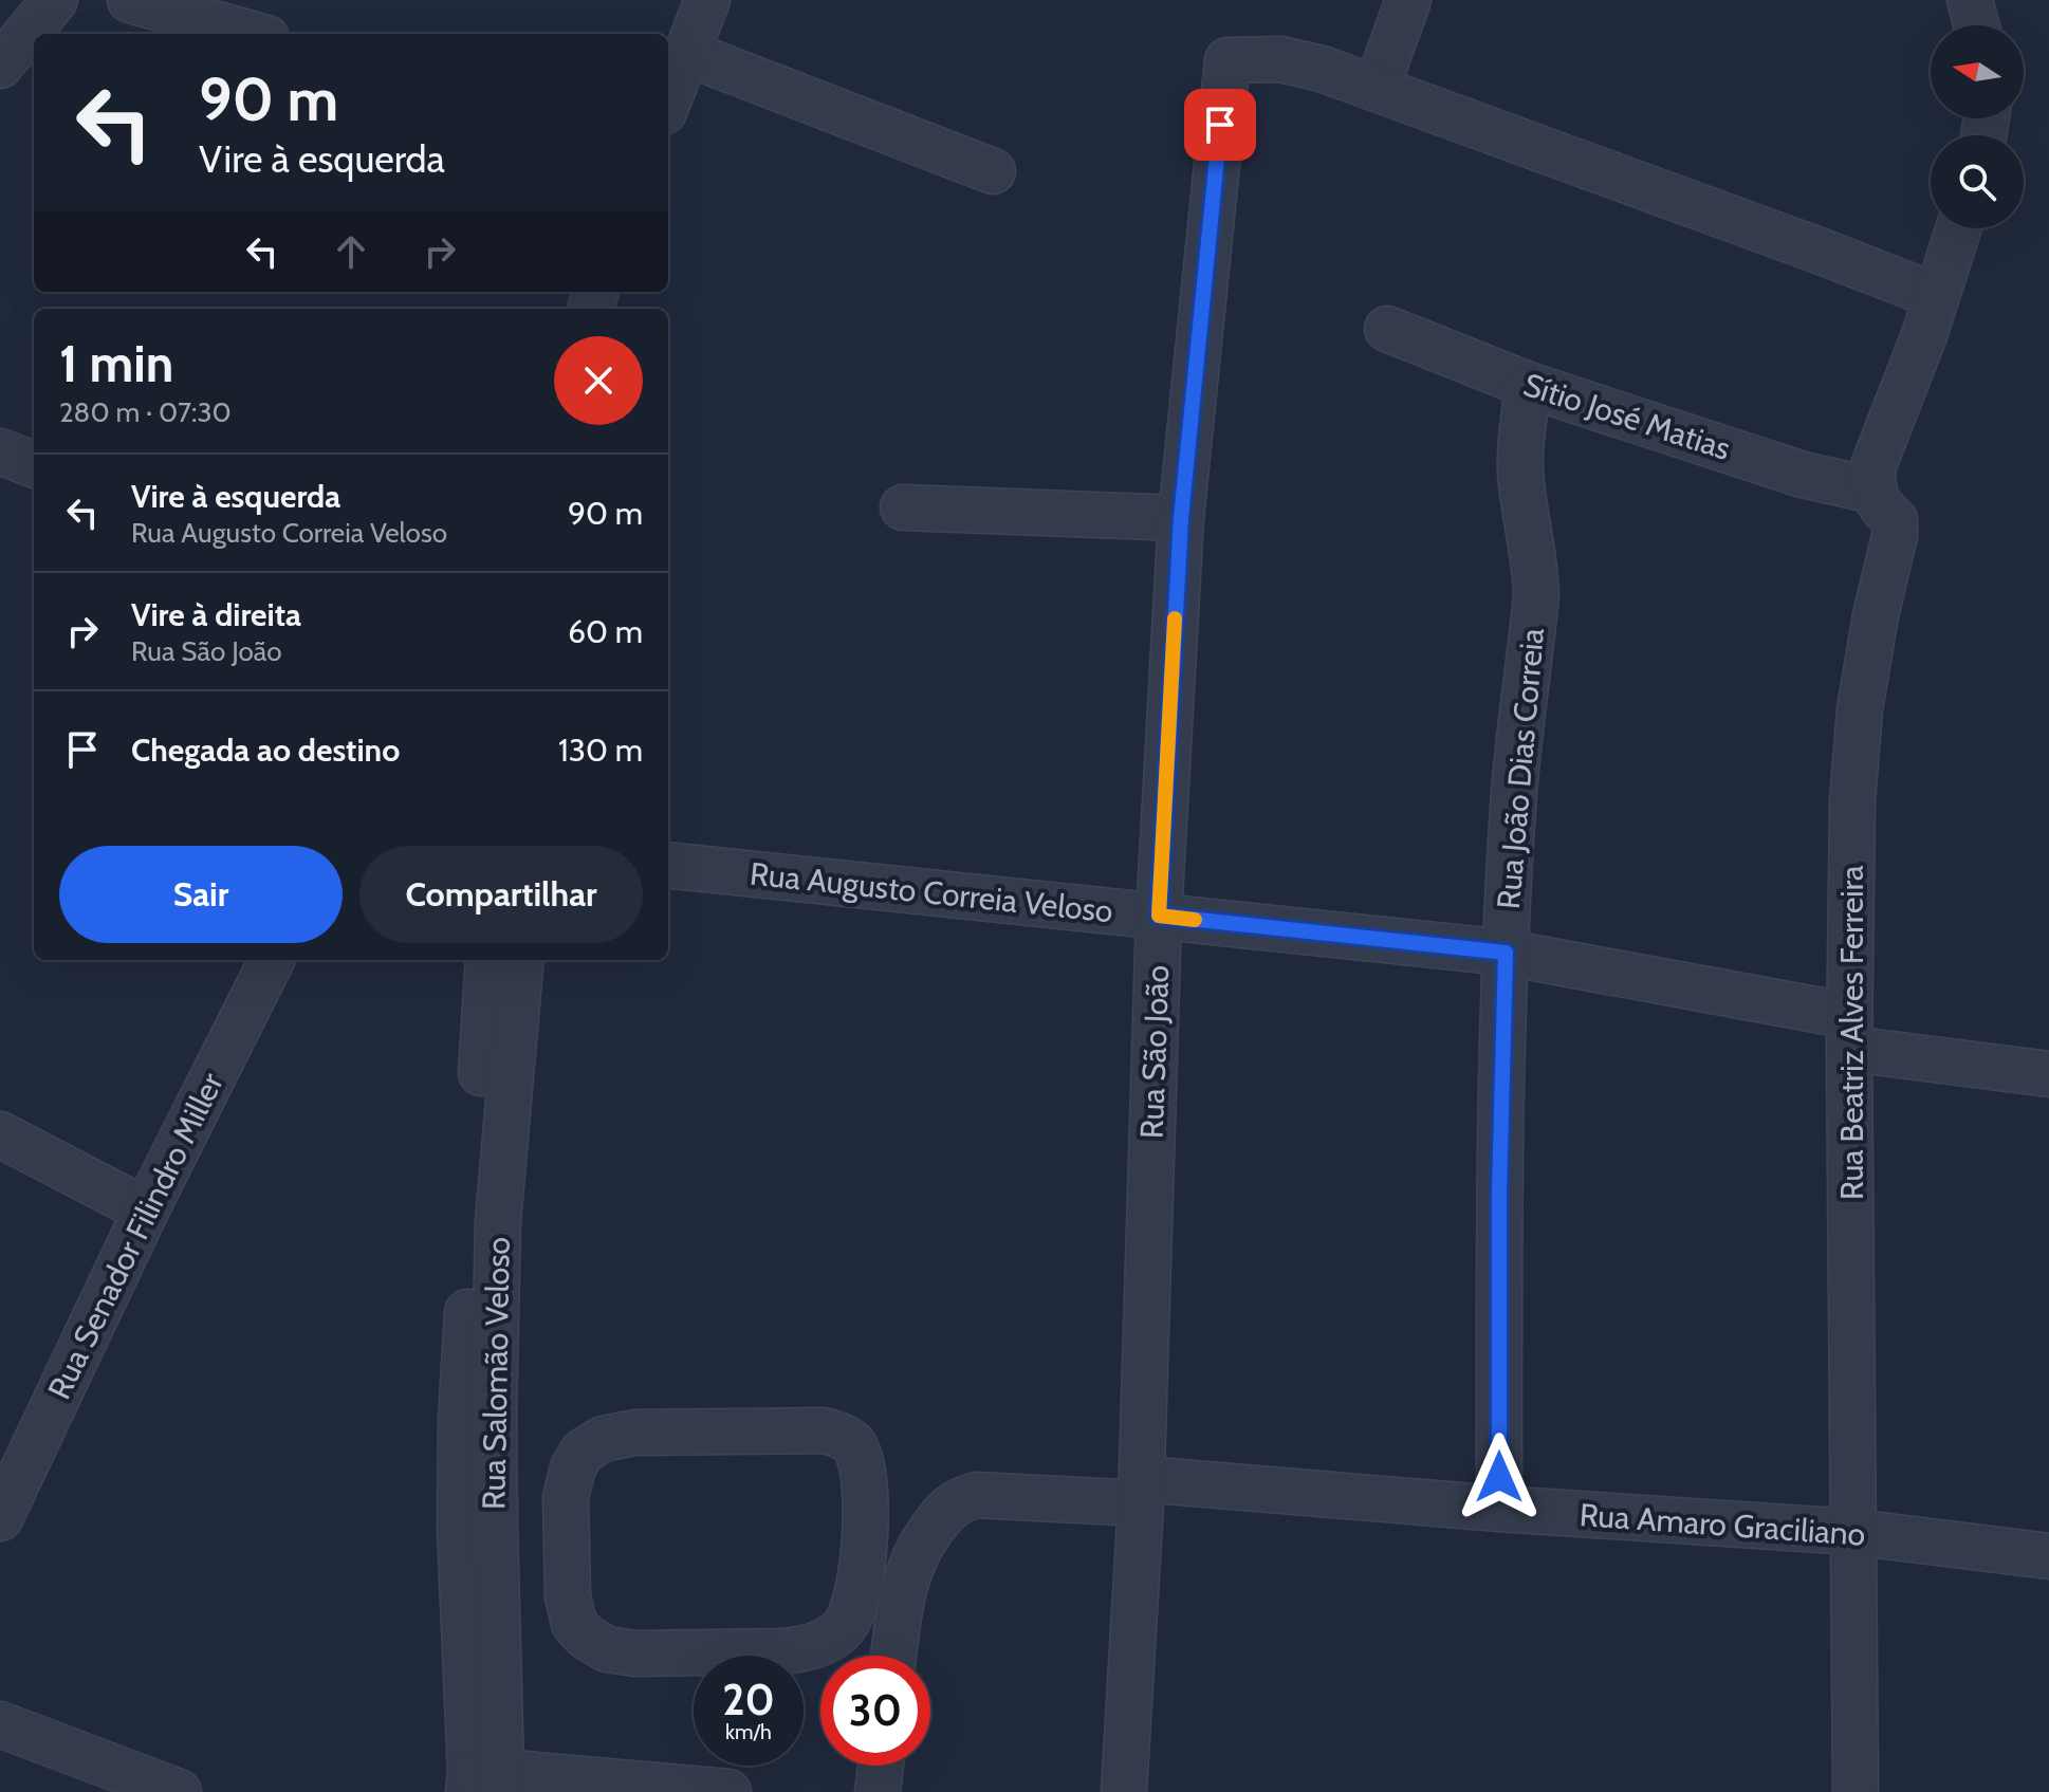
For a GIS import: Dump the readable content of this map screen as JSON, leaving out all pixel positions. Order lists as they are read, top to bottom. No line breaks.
{"streets":{"street":["Sítio José Matias","Rua João Dias Correia","Rua Augusto Correia Veloso","Rua Beatriz Alves Ferreira","Rua São João","Rua Senador Filindro Miller","Rua Salomão Veloso","Rua Amaro Graciliano"]},"crossings":[["Sítio José Matias","Rua João Dias Correia"],["Sítio José Matias","Rua Beatriz Alves Ferreira"],["Rua João Dias Correia","Rua Augusto Correia Veloso"],["Rua João Dias Correia","Rua Amaro Graciliano"],["Rua Augusto Correia Veloso","Rua Beatriz Alves Ferreira"],["Rua Augusto Correia Veloso","Rua São João"],["Rua Beatriz Alves Ferreira","Rua Amaro Graciliano"],["Rua São João","Rua Amaro Graciliano"]],"north":"left","page":{"turn":["90 m","Vire à esquerda"],"heading":["1 min","280 m · 07:30"],"list":[{"name":"Vire à esquerda","note":"Rua Augusto Correia Veloso","value":"90 m"},{"name":"Vire à direita","note":"Rua São João","value":"60 m"},{"name":"Chegada ao destino","value":"130 m"}],"buttons":["Sair","Compartilhar"],"speed":"20 km/h","limit":"30"}}
